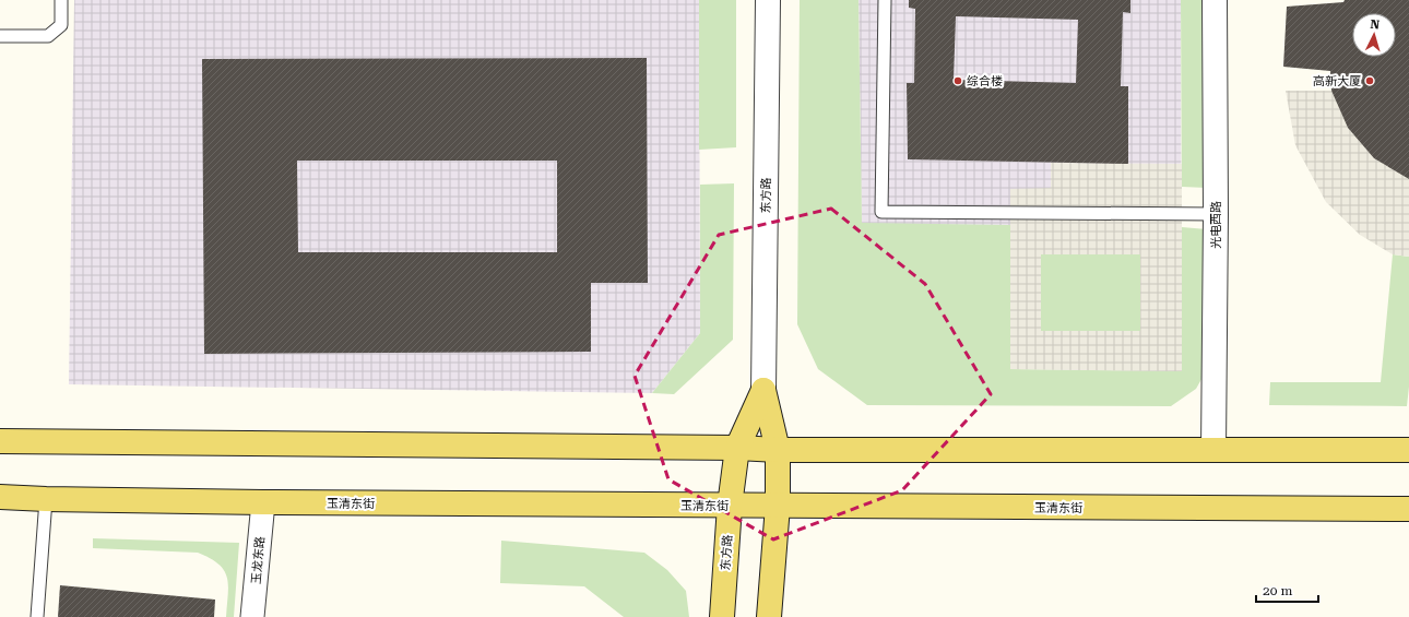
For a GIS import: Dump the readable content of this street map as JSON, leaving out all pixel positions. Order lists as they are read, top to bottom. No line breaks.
{"streets":{"main road":["东方路","玉清东街"],"street":["光电西路","玉龙东路"]},"crossings":[["东方路","玉清东街"],["玉清东街","玉龙东路"]],"places":["综合楼","高新大厦"],"scale_bar":"20 m","north":"top"}
